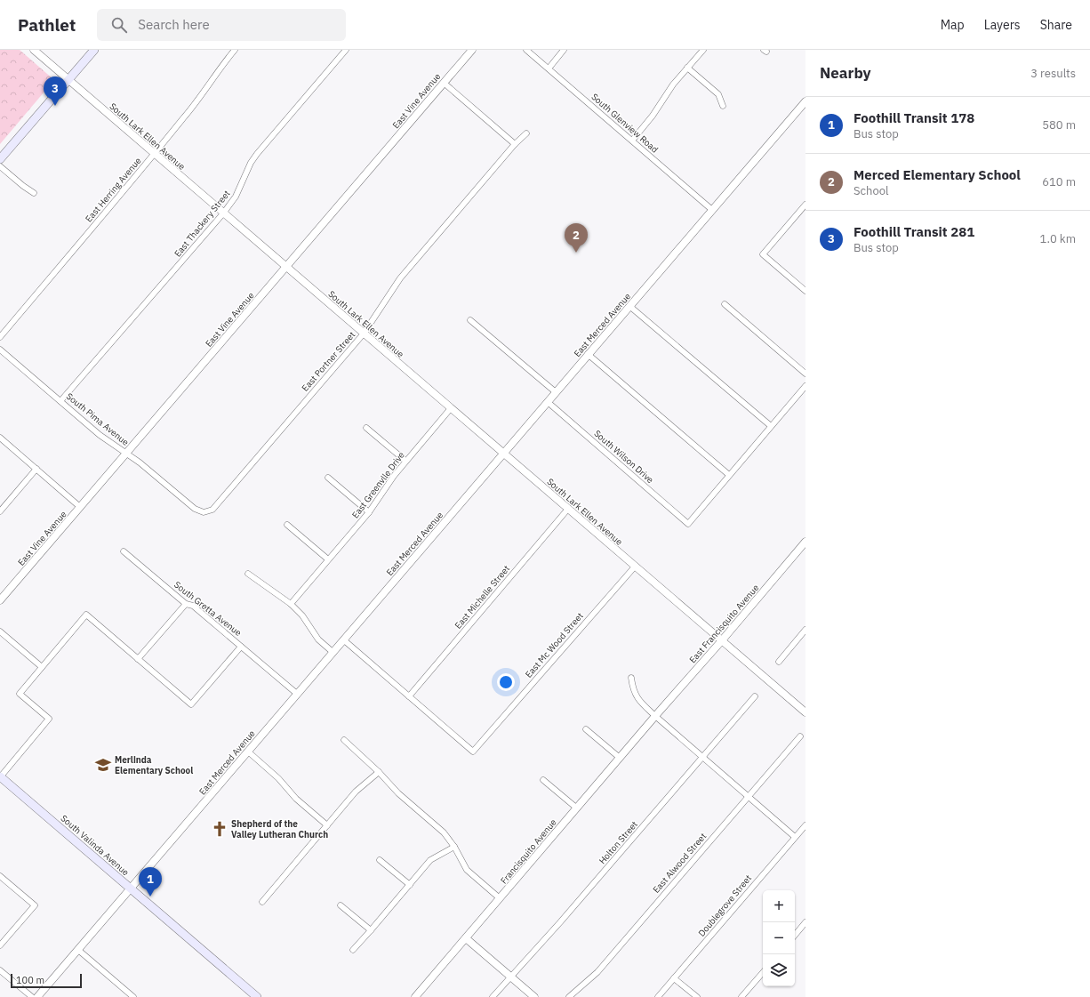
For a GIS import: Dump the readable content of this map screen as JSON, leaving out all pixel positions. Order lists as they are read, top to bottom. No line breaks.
{"streets":{"main road":["South Valinda Avenue"],"street":["East Vine Avenue","South Glenview Road","South Lark Ellen Avenue","East Herring Avenue","East Thackery Street","East Merced Avenue","East Portner Street","South Pima Avenue","South Wilson Drive","East Greenvlle Drive","East Michelle Street","South Gretta Avenue","East Francisquito Avenue","East Mc Wood Street","Holton Street","Francisquito Avenue","East Alwood Street","Doublegrove Street"]},"crossings":[["East Vine Avenue","South Lark Ellen Avenue"],["East Vine Avenue","South Pima Avenue"],["South Glenview Road","East Merced Avenue"],["South Lark Ellen Avenue","East Herring Avenue"],["South Lark Ellen Avenue","East Thackery Street"],["South Lark Ellen Avenue","East Merced Avenue"],["South Lark Ellen Avenue","East Portner Street"],["South Lark Ellen Avenue","East Greenvlle Drive"],["South Lark Ellen Avenue","East Michelle Street"],["South Lark Ellen Avenue","East Francisquito Avenue"],["South Lark Ellen Avenue","East Mc Wood Street"],["East Thackery Street","South Pima Avenue"],["East Merced Avenue","South Wilson Drive"],["East Merced Avenue","South Gretta Avenue"],["East Merced Avenue","South Valinda Avenue"],["East Portner Street","South Pima Avenue"],["East Michelle Street","East Mc Wood Street"],["East Francisquito Avenue","Francisquito Avenue"]],"places":{"school or university":["Merlinda Elementary School"],"church":["Shepherd of the Valley Lutheran Church"]},"scale_bar":"100 m","page":{"header":"Pathlet","search":"Search here","nav":["Map","Layers","Share"],"heading":["Nearby","3 results"],"pins":["3","2","1"],"list":[{"mark":"1","name":"Foothill Transit 178","note":"Bus stop","value":"580 m"},{"mark":"2","name":"Merced Elementary School","note":"School","value":"610 m"},{"mark":"3","name":"Foothill Transit 281","note":"Bus stop","value":"1.0 km"}],"map_buttons":["+","−"],"scale":"100 m"}}
